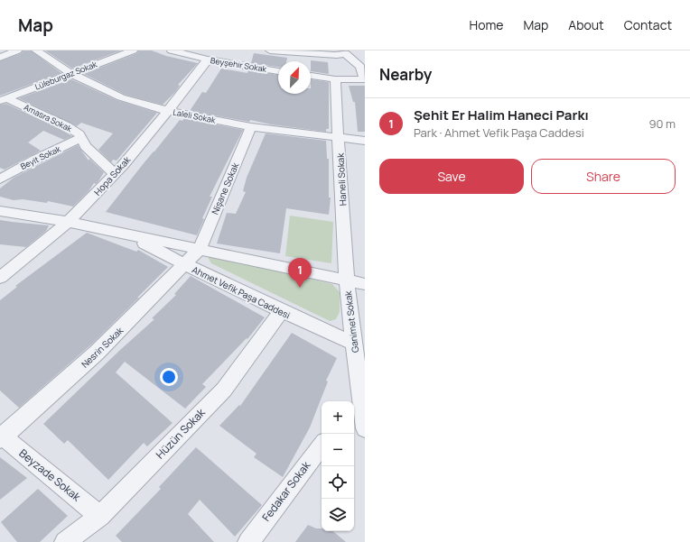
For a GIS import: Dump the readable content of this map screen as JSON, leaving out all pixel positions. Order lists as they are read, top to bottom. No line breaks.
{"streets":{"street":["Beyşehir Sokak","Lüleburgaz Sokak","Laleli Sokak","Amasra Sokak","Beyit Sokak","Hopa Sokak","Haneli Sokak","Nişane Sokak","Ahmet Vefik Paşa Caddesi","Ganimet Sokak","Nesrin Sokak","Hüzün Sokak","Beyzade Sokak","Fedakar Sokak"]},"crossings":[["Beyşehir Sokak","Hopa Sokak"],["Lüleburgaz Sokak","Laleli Sokak"],["Lüleburgaz Sokak","Amasra Sokak"],["Laleli Sokak","Hopa Sokak"],["Laleli Sokak","Haneli Sokak"],["Laleli Sokak","Nişane Sokak"],["Amasra Sokak","Beyit Sokak"],["Amasra Sokak","Hopa Sokak"],["Hopa Sokak","Ahmet Vefik Paşa Caddesi"],["Haneli Sokak","Ahmet Vefik Paşa Caddesi"],["Haneli Sokak","Ganimet Sokak"],["Nişane Sokak","Ahmet Vefik Paşa Caddesi"],["Nişane Sokak","Nesrin Sokak"],["Ahmet Vefik Paşa Caddesi","Ganimet Sokak"],["Ahmet Vefik Paşa Caddesi","Nesrin Sokak"],["Ahmet Vefik Paşa Caddesi","Hüzün Sokak"],["Nesrin Sokak","Beyzade Sokak"],["Hüzün Sokak","Beyzade Sokak"]],"north":"top right","page":{"header":"Map","nav":["Home","Map","About","Contact"],"heading":"Nearby","list":[{"mark":"1","name":"Şehit Er Halim Haneci Parkı","note":"Park · Ahmet Vefik Paşa Caddesi","value":"90 m"}],"buttons":["Save","Share"],"pins":"1","map_buttons":["+","−"]}}
